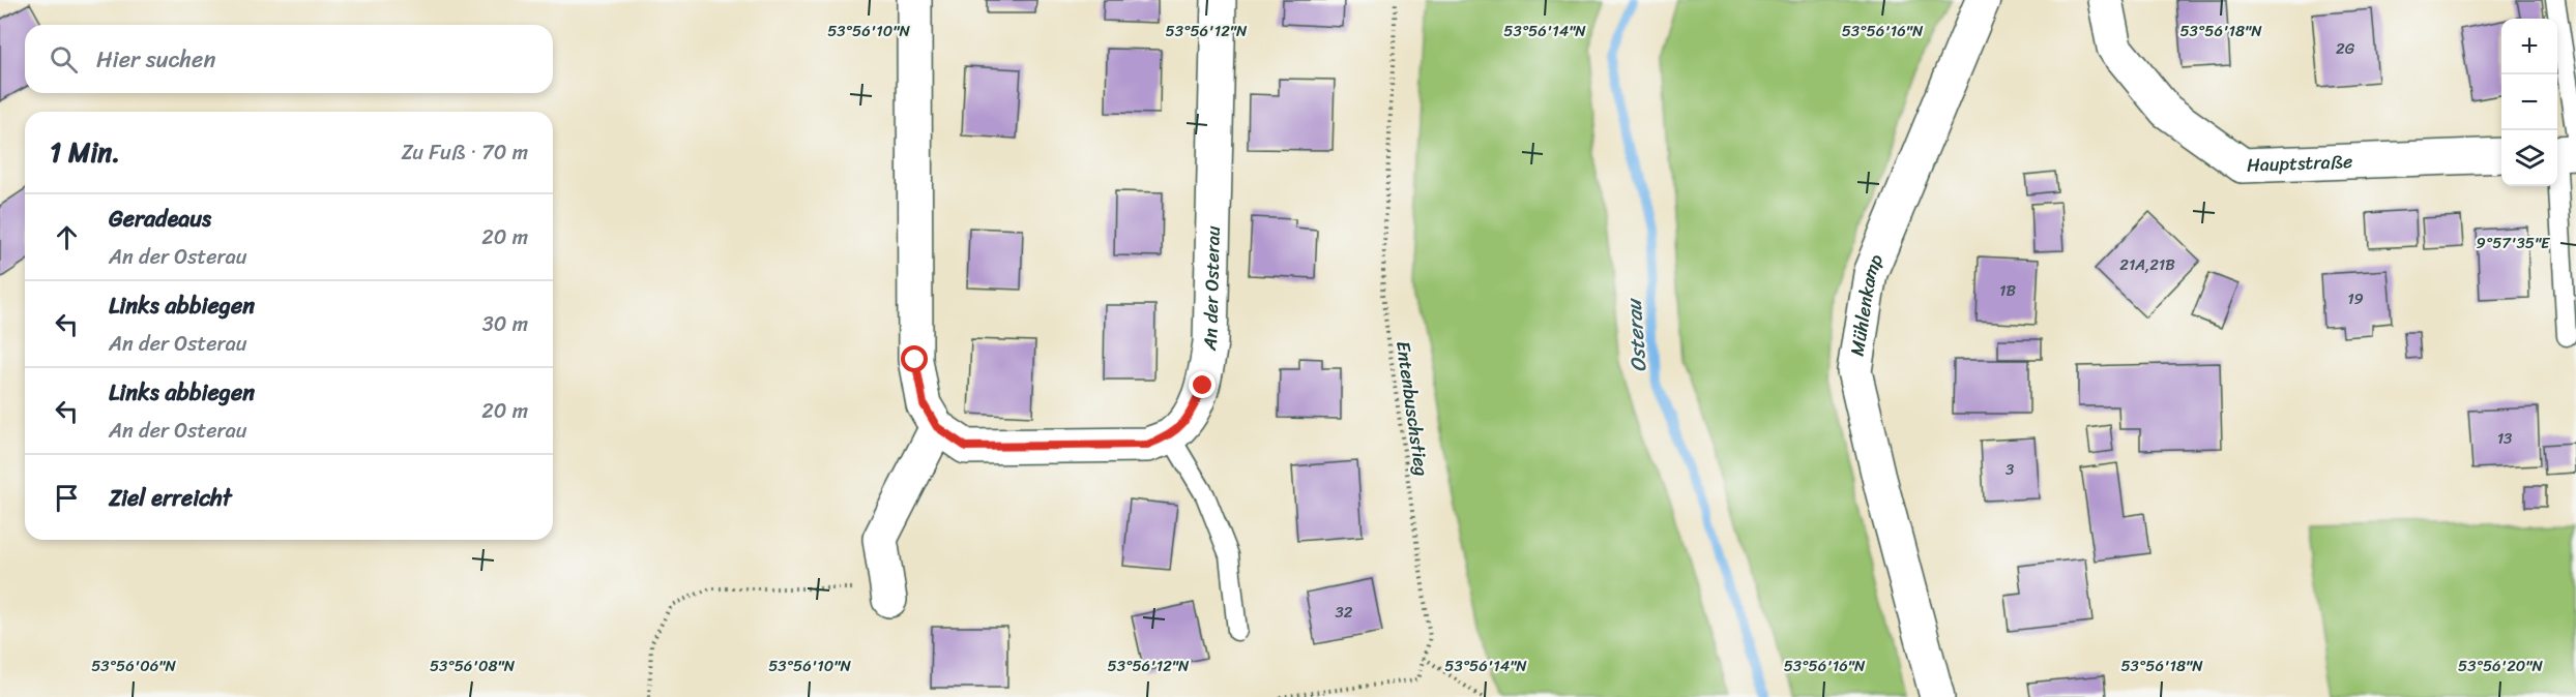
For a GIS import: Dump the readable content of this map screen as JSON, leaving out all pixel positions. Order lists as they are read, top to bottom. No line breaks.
{"streets":{"street":["Hauptstraße","An der Osterau","Mühlenkamp"],"path":["Entenbuschstieg"]},"water":["Osterau"],"house_numbers":["2G","21A,21B","1B","19","13","3","32"],"page":{"map_buttons":["+","−"],"search":"Hier suchen","heading":["1 Min.","Zu Fuß · 70 m"],"list":[["Geradeaus","An der Osterau","20 m"],["Links abbiegen","An der Osterau","30 m"],["Links abbiegen","An der Osterau","20 m"],"Ziel erreicht"]},"coordinates":["53°56'10\"N","53°56'12\"N","53°56'14\"N","53°56'16\"N","53°56'18\"N","9°57'35\"E","53°56'06\"N","53°56'08\"N","53°56'20\"N"]}
